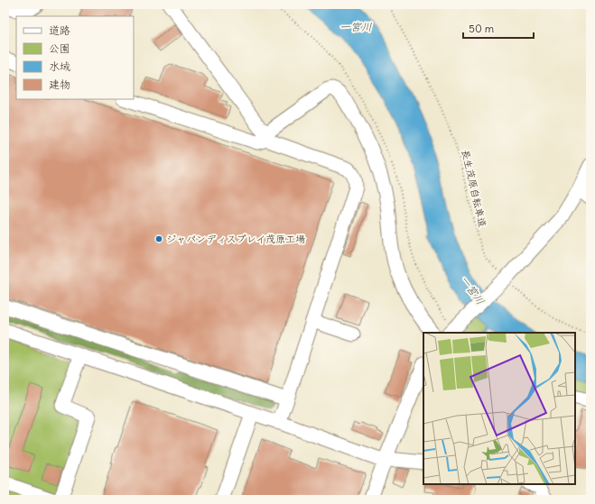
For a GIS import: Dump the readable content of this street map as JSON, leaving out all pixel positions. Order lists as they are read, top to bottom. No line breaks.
{"streets":{"path":["長生茂原自転車道"]},"water":["一宮川"],"places":["ジャパンディスプレイ茂原工場"],"legend":["道路","公園","水域","建物"],"scale_bar":"50 m"}
